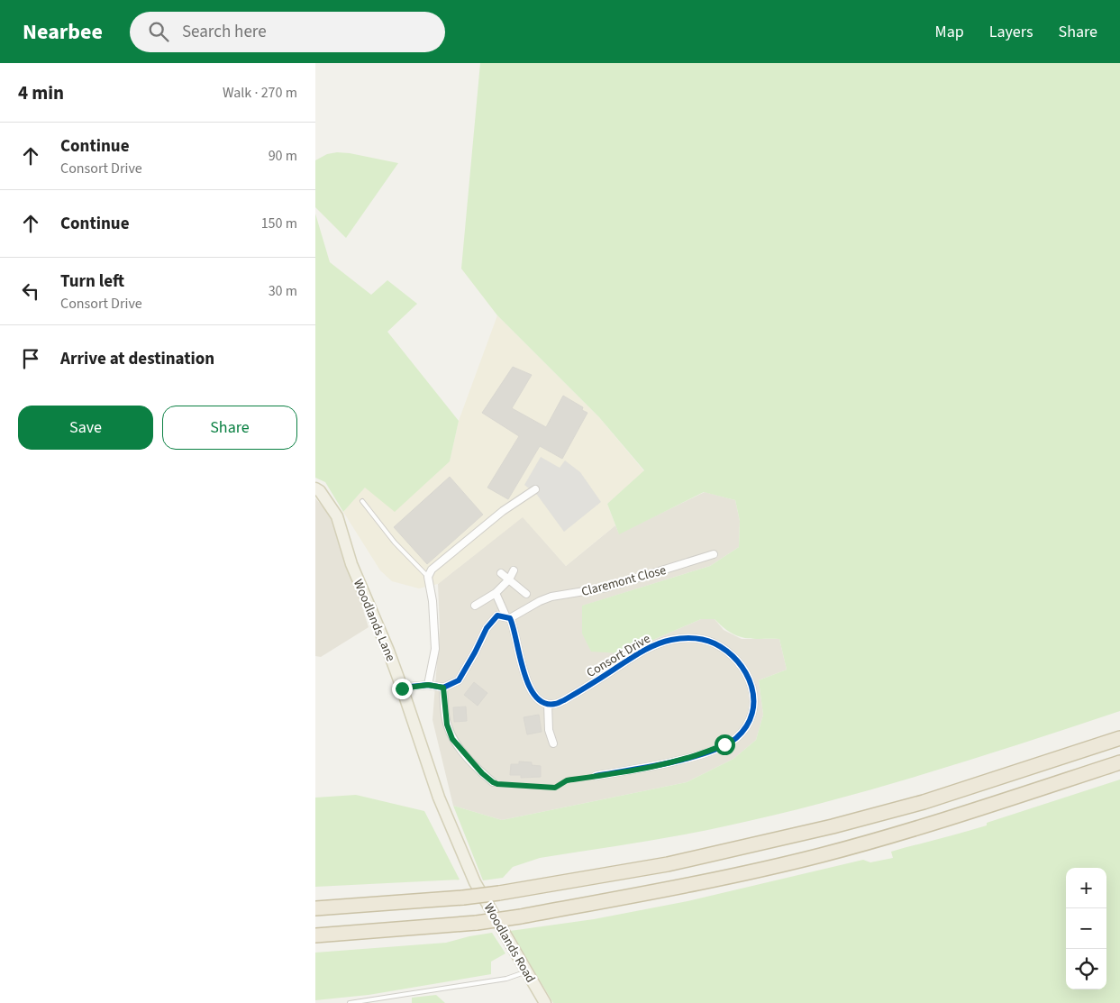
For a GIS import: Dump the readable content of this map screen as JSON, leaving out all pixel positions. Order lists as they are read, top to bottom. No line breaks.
{"streets":{"main road":["Woodlands Lane","Woodlands Road"],"street":["Claremont Close","Consort Drive"]},"crossings":[["Woodlands Lane","Woodlands Road"]],"page":{"header":"Nearbee","search":"Search here","nav":["Map","Layers","Share"],"heading":["4 min","Walk · 270 m"],"list":[["Continue","Consort Drive","90 m"],["Continue","150 m"],["Turn left","Consort Drive","30 m"],"Arrive at destination"],"buttons":["Save","Share"],"map_buttons":["+","−"]}}
